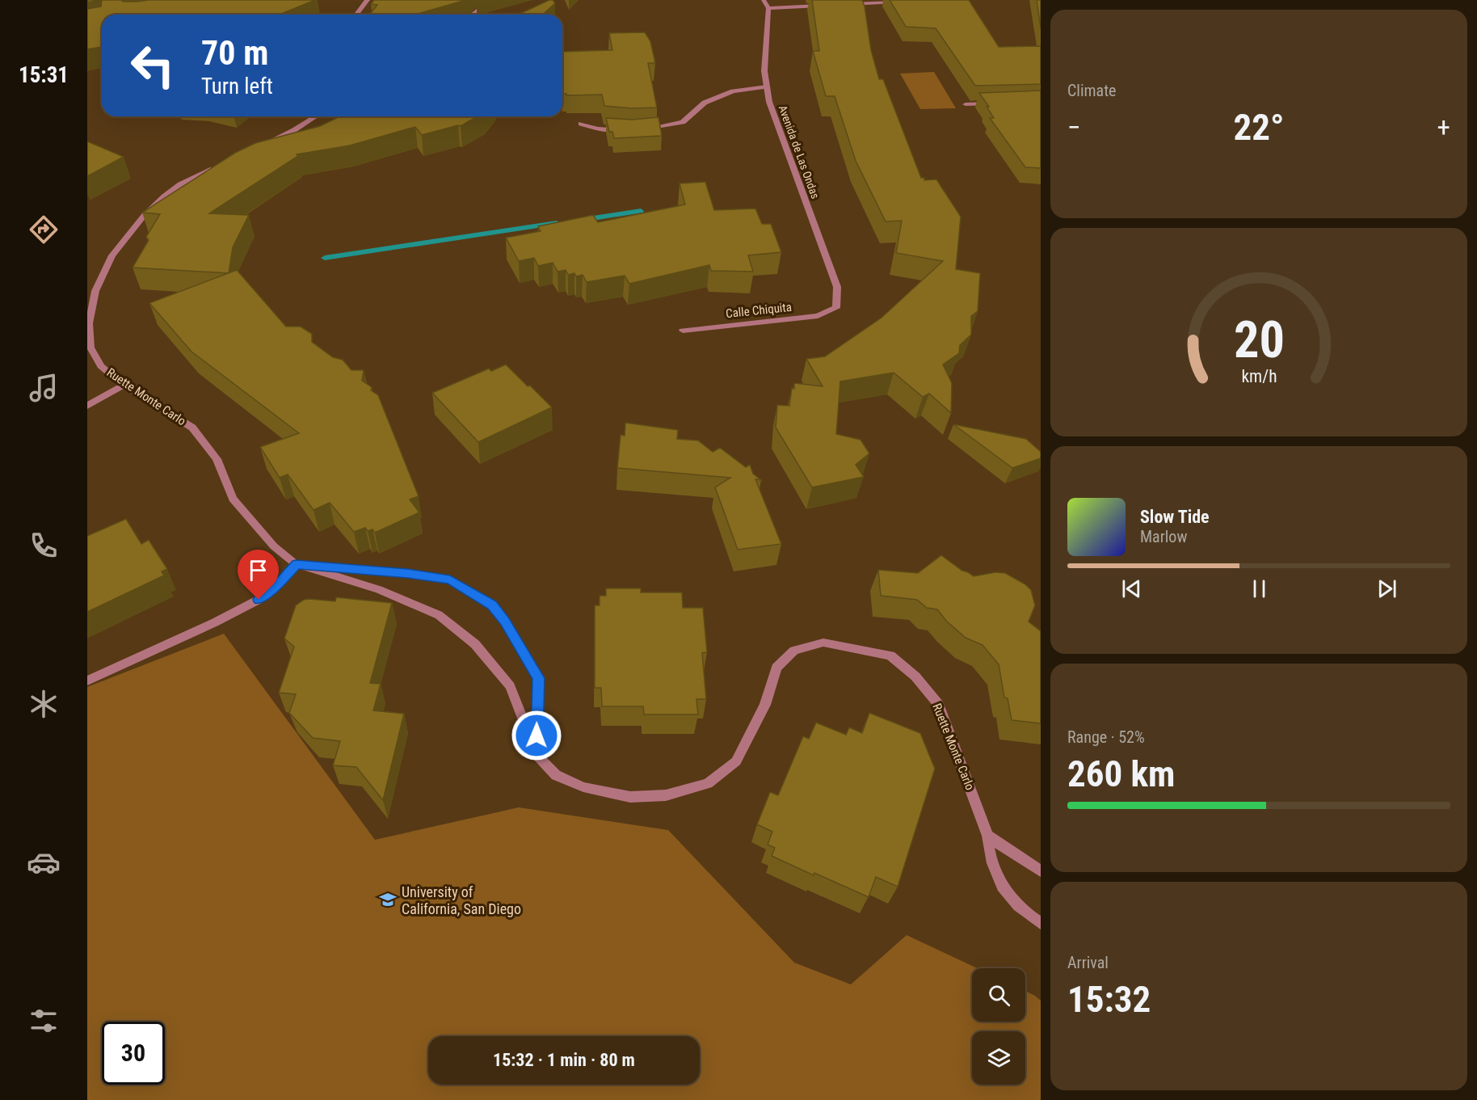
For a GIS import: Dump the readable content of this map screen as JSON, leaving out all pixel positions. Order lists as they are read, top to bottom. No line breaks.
{"streets":{"street":["Avenida de Las Ondas","Calle Chiquita","Ruette Monte Carlo"]},"crossings":[["Avenida de Las Ondas","Calle Chiquita"]],"places":{"school or university":["University of California, San Diego"]},"page":{"tabs":"15:31","tile":["Climate",["Range · 52%","260 km"],["Arrival","15:32"]],"turn":["70 m","Turn left"],"heat":["−","22°","+"],"song":["Slow Tide","Marlow"],"limit":"30","trip":"15:32 · 1 min · 80 m","gauge":["20","km/h"]}}
